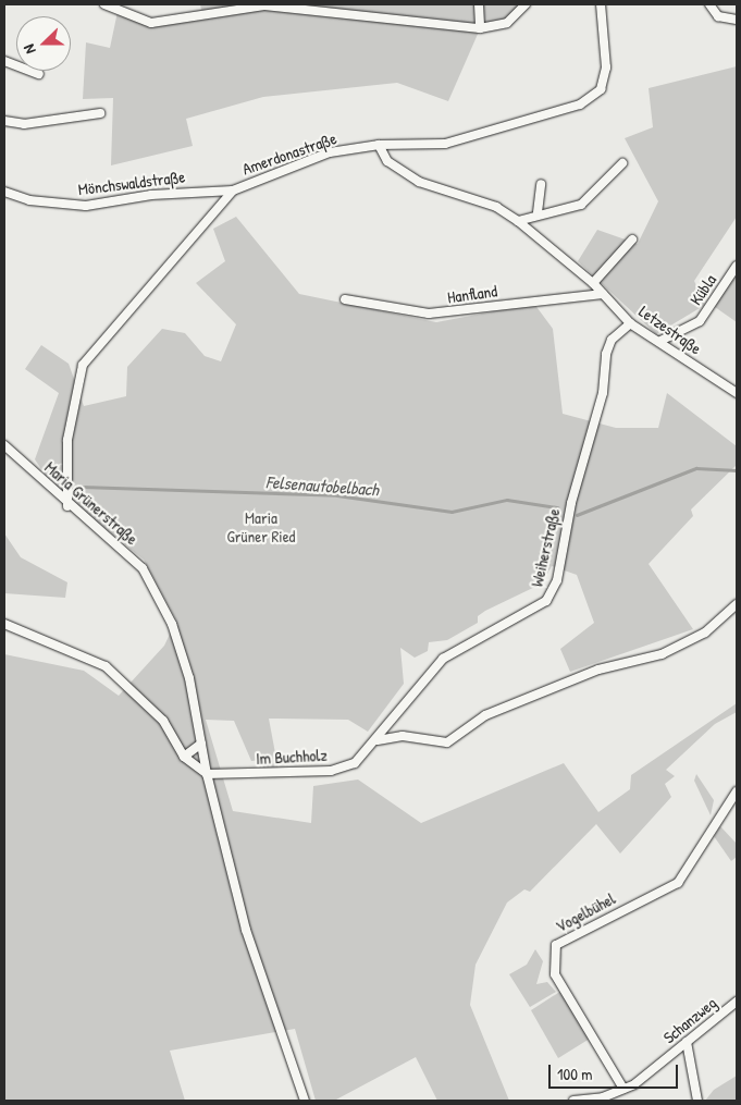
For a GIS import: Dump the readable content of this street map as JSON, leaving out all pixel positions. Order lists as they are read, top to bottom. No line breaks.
{"streets":{"street":["Amerdonastraße","Mönchswaldstraße","Kübla","Hanfland","Letzestraße","Maria Grünerstraße","Weiherstraße","Im Buchholz","Vogelbühel","Schanzweg"]},"crossings":[["Amerdonastraße","Mönchswaldstraße"],["Amerdonastraße","Letzestraße"],["Amerdonastraße","Maria Grünerstraße"],["Kübla","Letzestraße"],["Hanfland","Letzestraße"],["Letzestraße","Weiherstraße"],["Maria Grünerstraße","Im Buchholz"],["Weiherstraße","Im Buchholz"],["Vogelbühel","Schanzweg"]],"water":["Felsenautobelbach"],"parks":["Maria Grüner Ried"],"scale_bar":"100 m","north":"left"}
